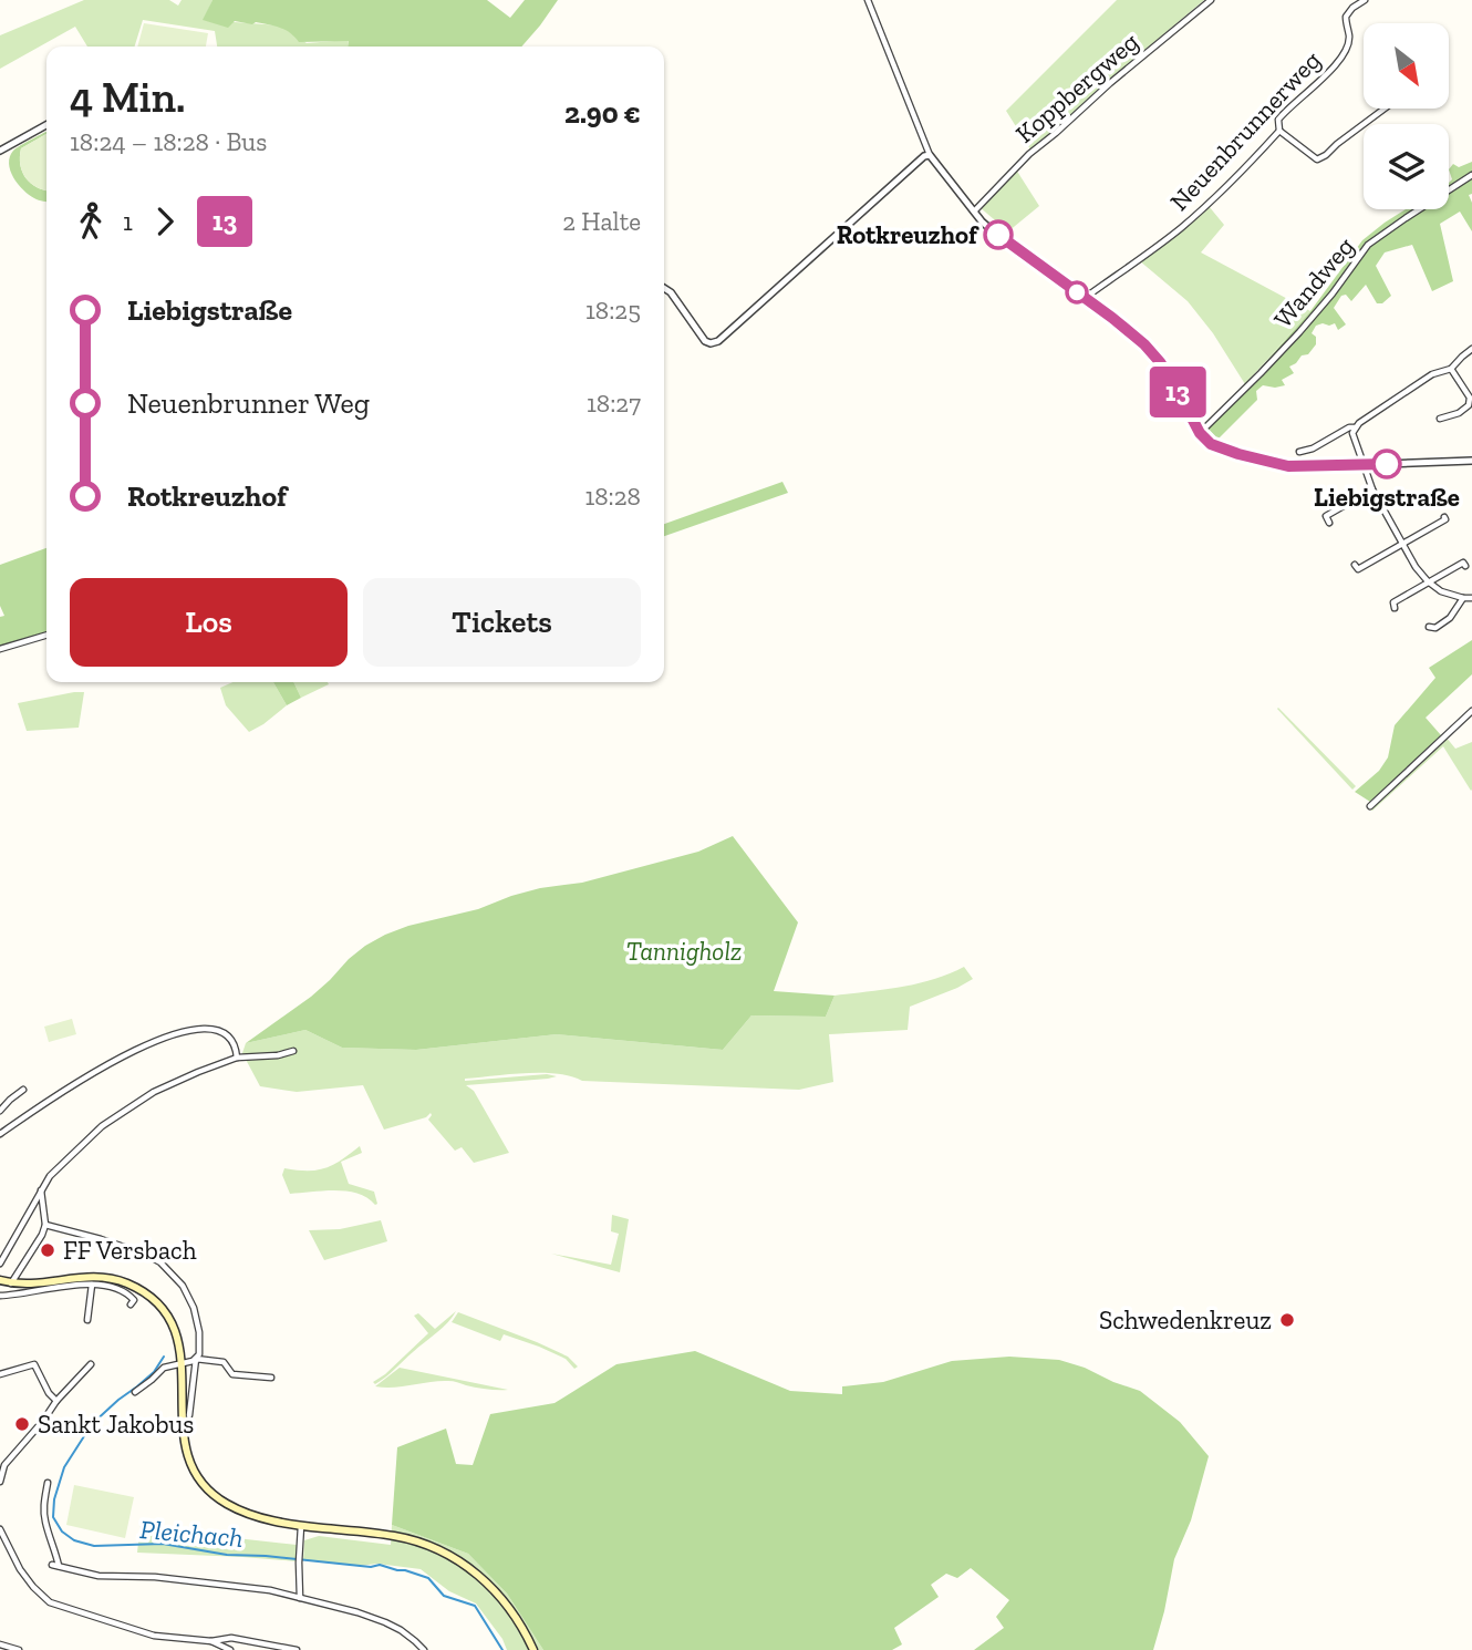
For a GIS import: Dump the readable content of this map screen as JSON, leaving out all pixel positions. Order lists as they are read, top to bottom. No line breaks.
{"streets":{"street":["Koppbergweg","Neuenbrunnerweg","Wandweg"]},"water":["Pleichach"],"parks":["Tannigholz"],"places":["Rotkreuzhof","Liebigstraße","FF Versbach","Schwedenkreuz","Sankt Jakobus"],"lines":["bus line 13"],"north":"bottom right","page":{"on_map":"13","heading":["4 Min.","18:24 – 18:28 · Bus","2.90 €"],"legs":["1","13","2 Halte"],"list":[{"name":"Liebigstraße","value":"18:25"},{"name":"Neuenbrunner Weg","value":"18:27"},{"name":"Rotkreuzhof","value":"18:28"}],"buttons":["Los","Tickets"]}}
